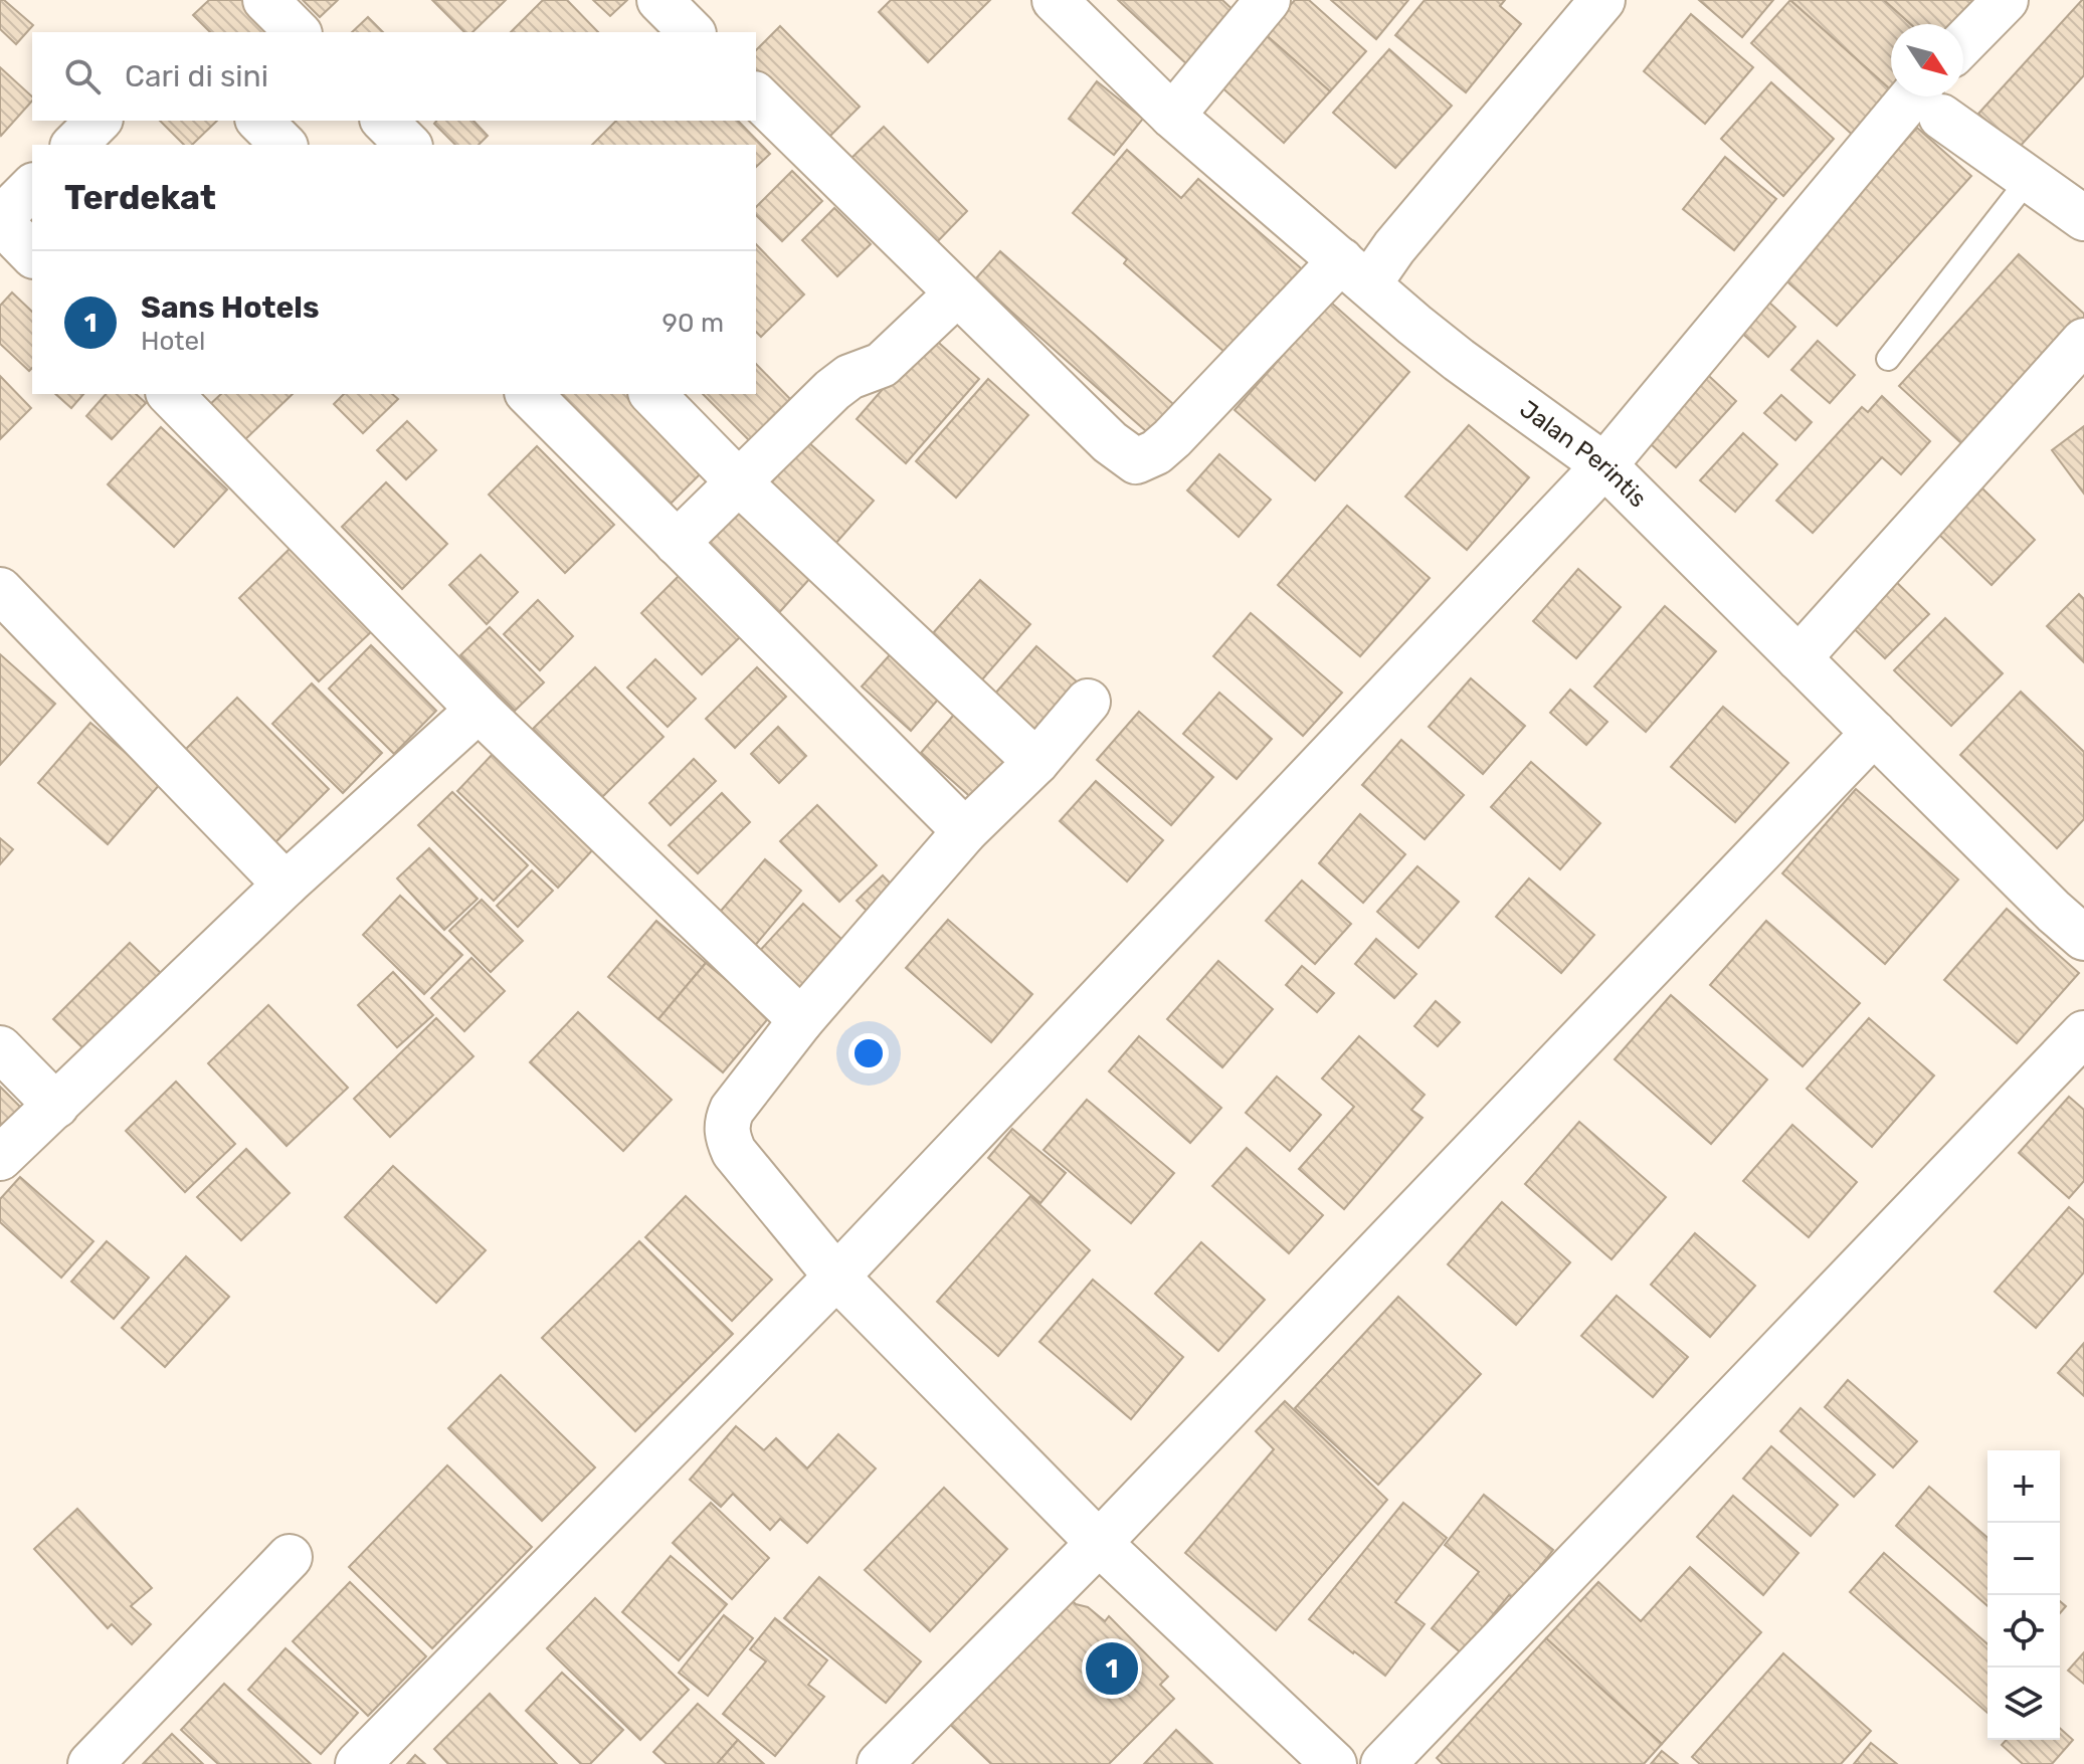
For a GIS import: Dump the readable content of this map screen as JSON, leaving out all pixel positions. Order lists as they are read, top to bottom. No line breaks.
{"streets":{"street":["Jalan Perintis"]},"north":"bottom right","page":{"search":"Cari di sini","heading":"Terdekat","list":[{"mark":"1","name":"Sans Hotels","note":"Hotel","value":"90 m"}],"map_buttons":["+","−"],"pins":"1"}}
